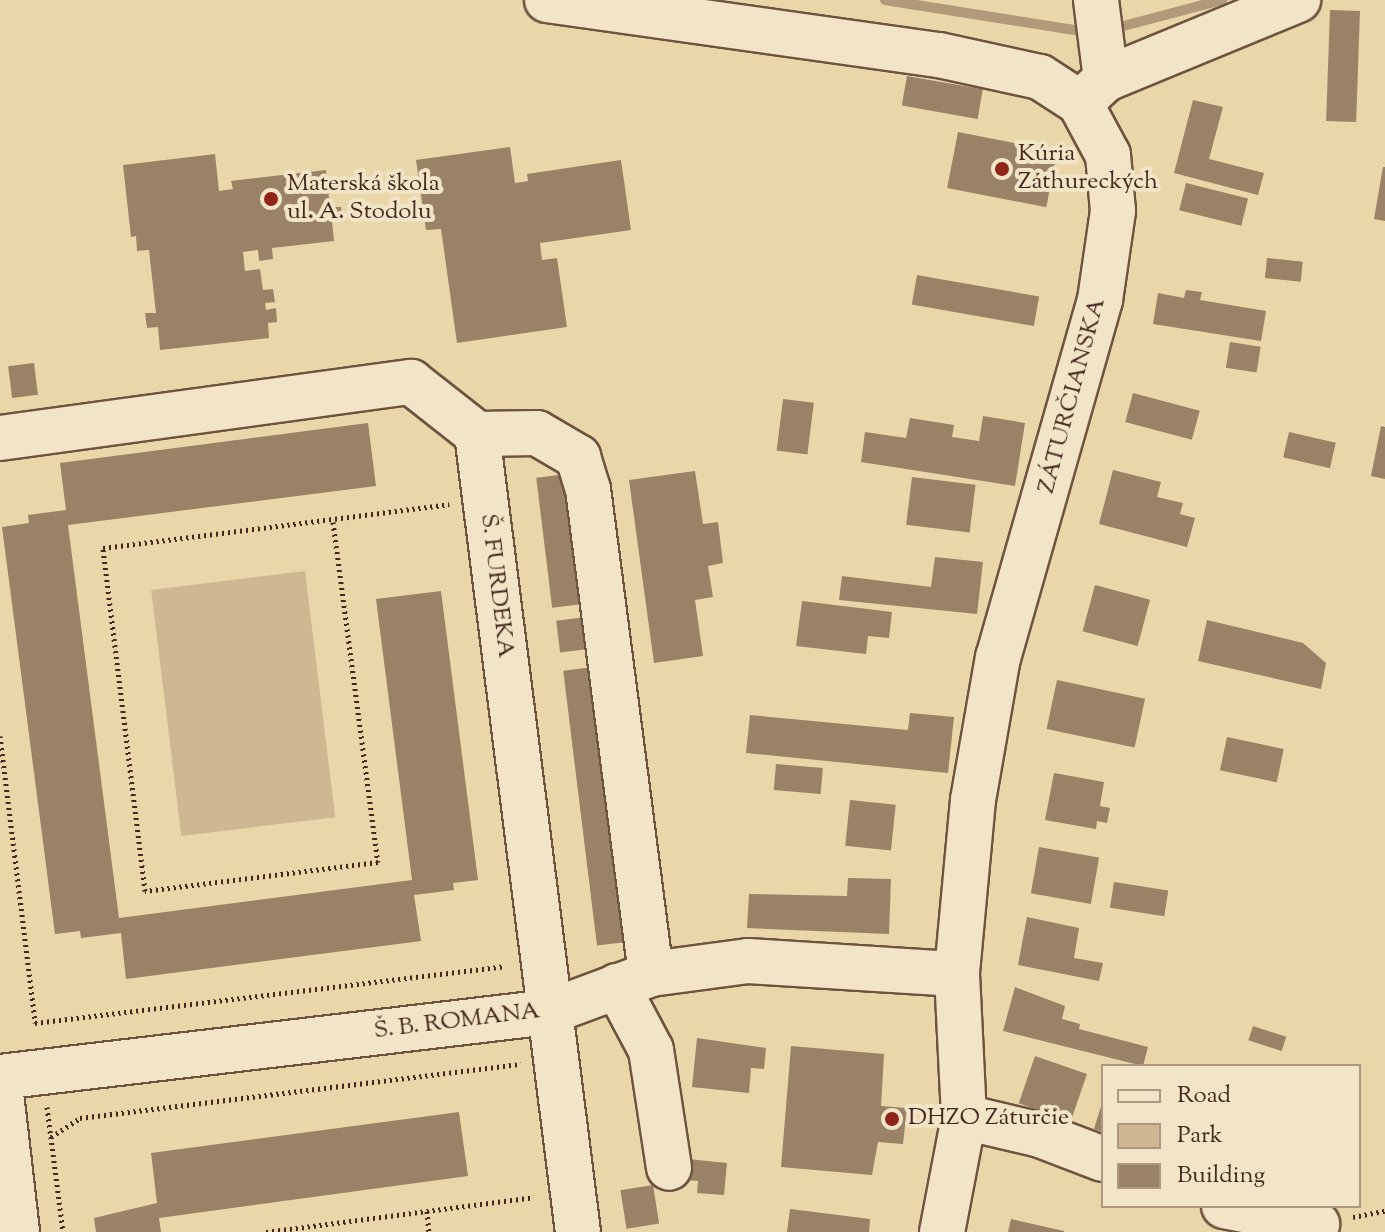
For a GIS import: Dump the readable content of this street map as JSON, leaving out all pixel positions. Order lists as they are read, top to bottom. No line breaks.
{"streets":{"street":["ZÁTURČIANSKA","Š. FURDEKA","Š. B. ROMANA"]},"crossings":[["ZÁTURČIANSKA","Š. B. ROMANA"],["Š. FURDEKA","Š. B. ROMANA"]],"places":["Kúria Záthureckých","Materská škola ul. A. Stodolu","DHZO Záturčie"],"legend":["Road","Park","Building"]}
